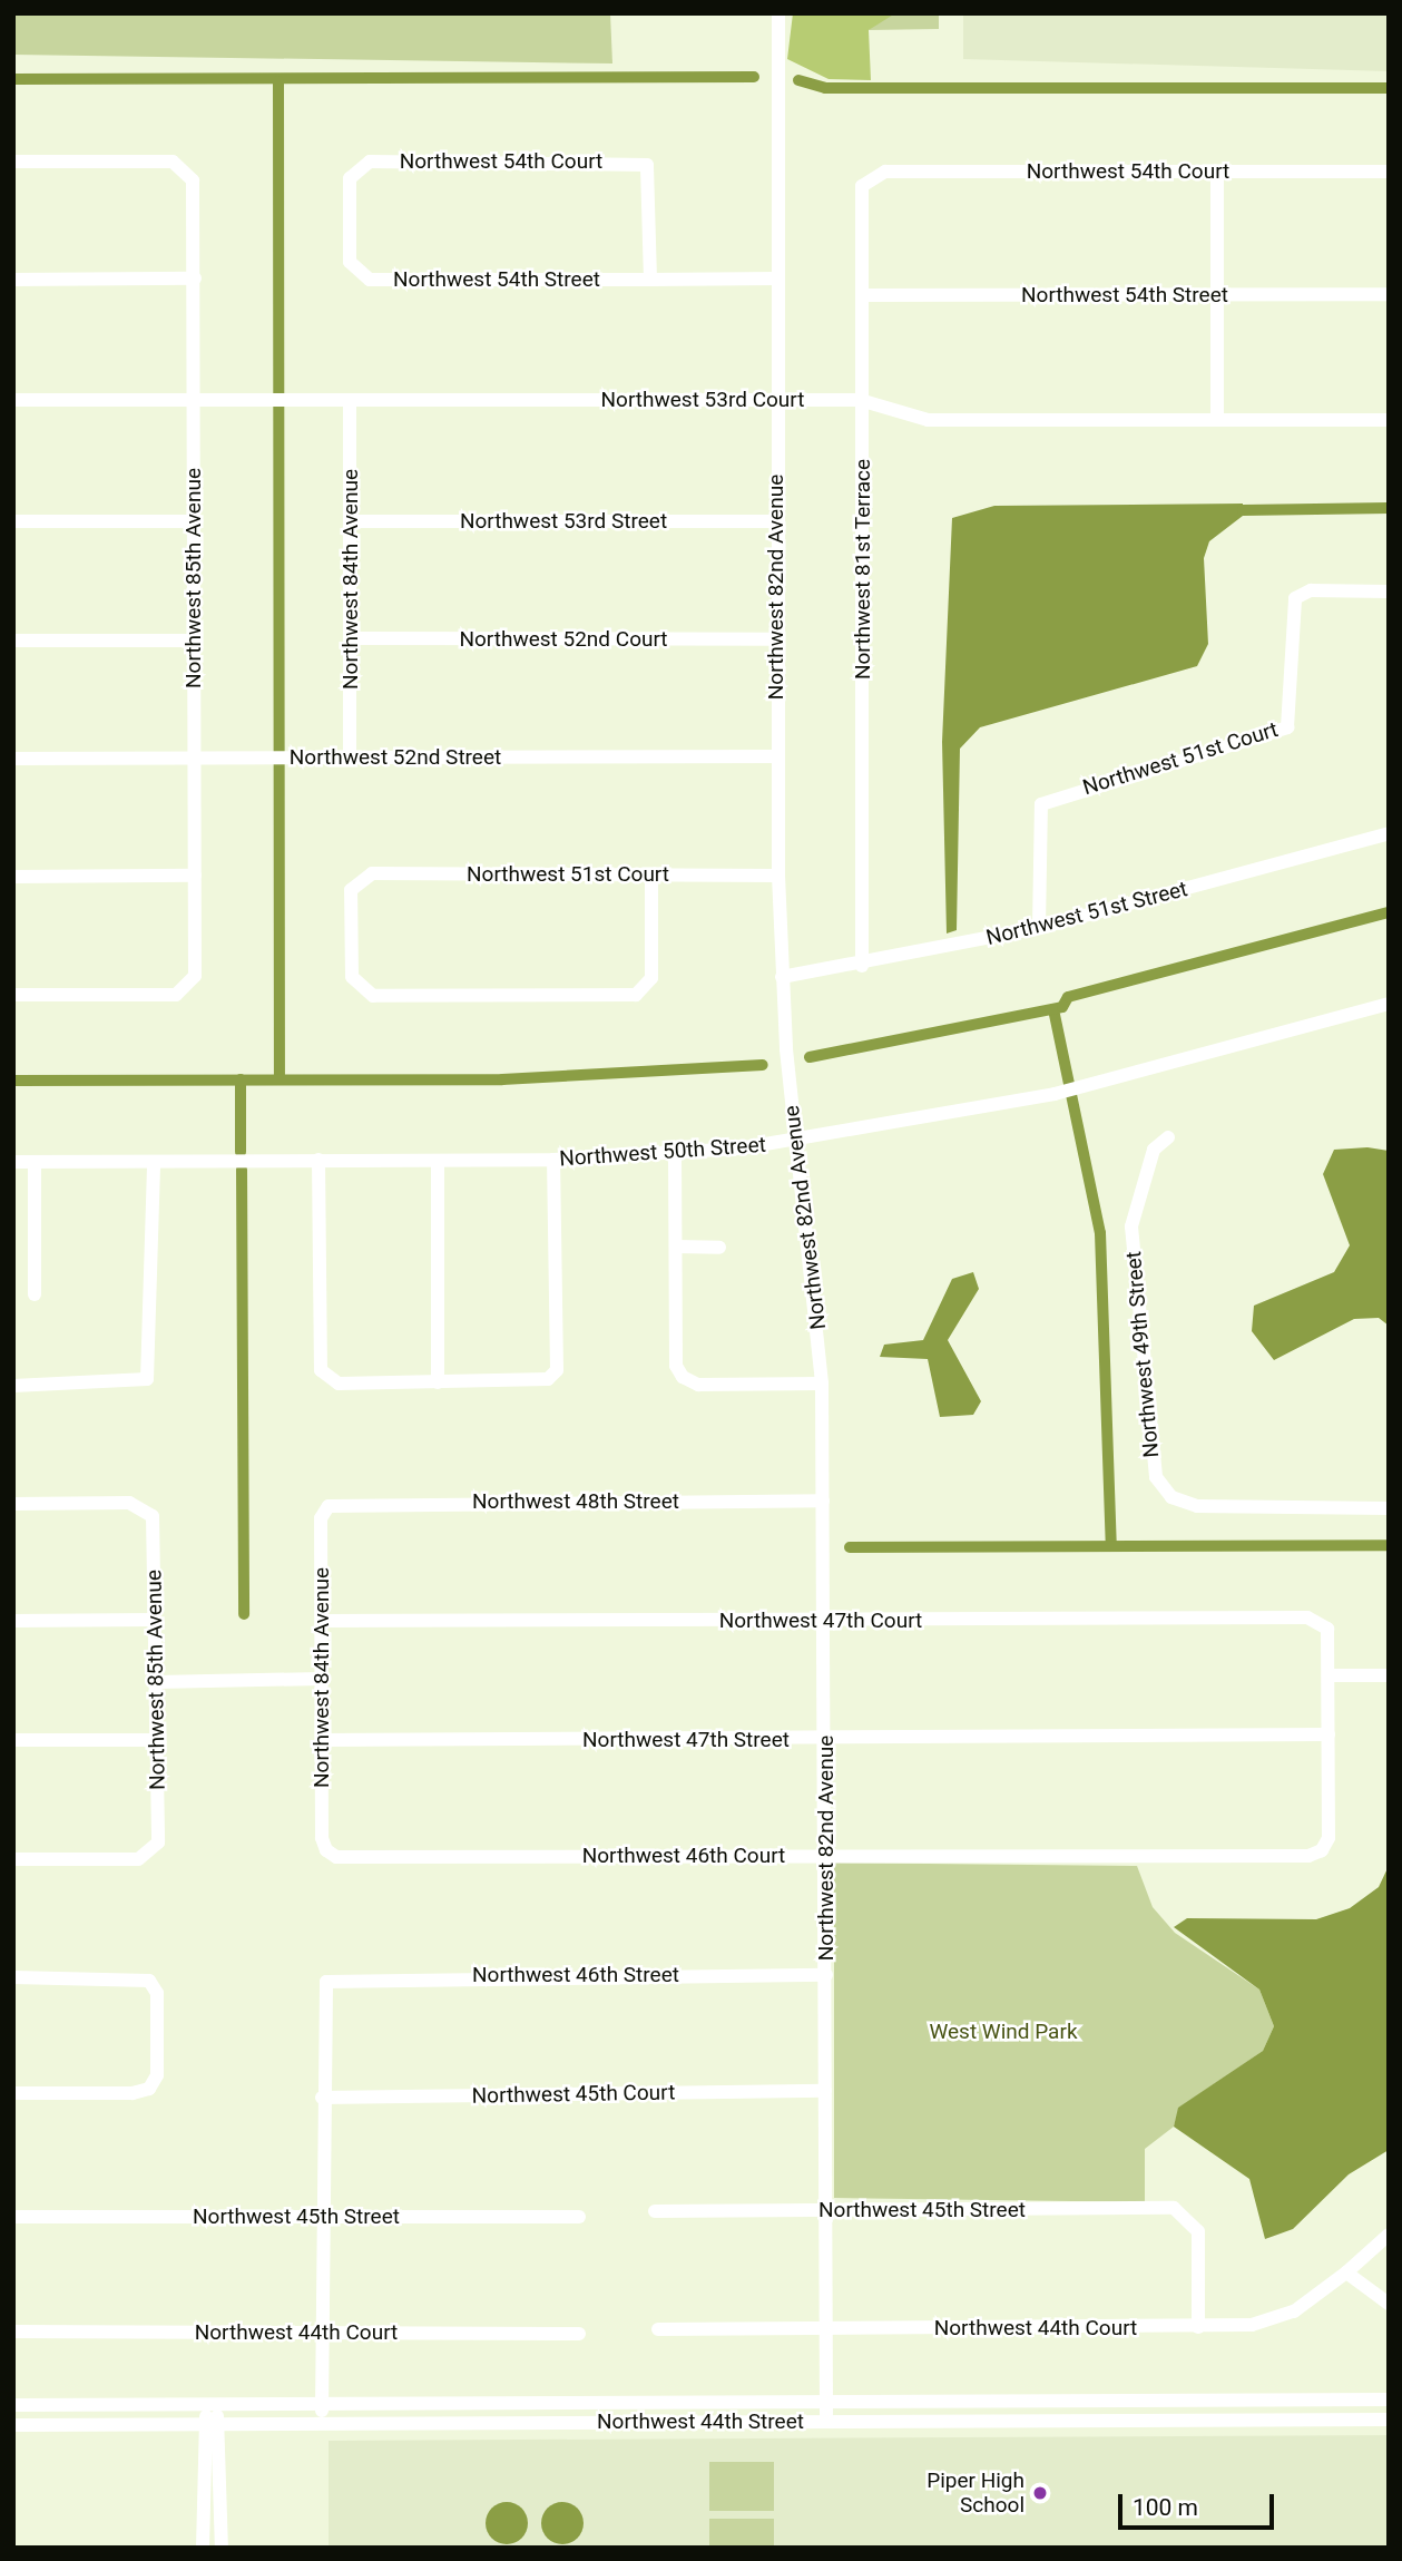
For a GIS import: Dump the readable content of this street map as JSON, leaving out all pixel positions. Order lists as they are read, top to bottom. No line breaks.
{"streets":{"street":["Northwest 54th Court","Northwest 54th Street","Northwest 53rd Court","Northwest 53rd Street","Northwest 81st Terrace","Northwest 85th Avenue","Northwest 84th Avenue","Northwest 82nd Avenue","Northwest 52nd Court","Northwest 52nd Street","Northwest 51st Court","Northwest 51st Street","Northwest 50th Street","Northwest 49th Street","Northwest 48th Street","Northwest 47th Court","Northwest 47th Street","Northwest 46th Court","Northwest 46th Street","Northwest 45th Court","Northwest 45th Street","Northwest 44th Court","Northwest 44th Street"]},"crossings":[["Northwest 54th Court","Northwest 54th Street"],["Northwest 54th Court","Northwest 81st Terrace"],["Northwest 54th Street","Northwest 81st Terrace"],["Northwest 54th Street","Northwest 82nd Avenue"],["Northwest 53rd Court","Northwest 81st Terrace"],["Northwest 53rd Court","Northwest 85th Avenue"],["Northwest 53rd Court","Northwest 84th Avenue"],["Northwest 53rd Court","Northwest 82nd Avenue"],["Northwest 53rd Street","Northwest 84th Avenue"],["Northwest 53rd Street","Northwest 82nd Avenue"],["Northwest 81st Terrace","Northwest 51st Street"],["Northwest 85th Avenue","Northwest 52nd Street"],["Northwest 84th Avenue","Northwest 52nd Court"],["Northwest 84th Avenue","Northwest 52nd Street"],["Northwest 84th Avenue","Northwest 48th Street"],["Northwest 84th Avenue","Northwest 47th Court"],["Northwest 84th Avenue","Northwest 47th Street"],["Northwest 84th Avenue","Northwest 46th Court"],["Northwest 82nd Avenue","Northwest 52nd Court"],["Northwest 82nd Avenue","Northwest 52nd Street"],["Northwest 82nd Avenue","Northwest 51st Court"],["Northwest 82nd Avenue","Northwest 51st Street"],["Northwest 82nd Avenue","Northwest 50th Street"],["Northwest 82nd Avenue","Northwest 48th Street"],["Northwest 82nd Avenue","Northwest 47th Court"],["Northwest 82nd Avenue","Northwest 47th Street"],["Northwest 82nd Avenue","Northwest 46th Court"],["Northwest 82nd Avenue","Northwest 46th Street"],["Northwest 82nd Avenue","Northwest 45th Court"],["Northwest 82nd Avenue","Northwest 45th Street"],["Northwest 82nd Avenue","Northwest 44th Court"],["Northwest 82nd Avenue","Northwest 44th Street"],["Northwest 51st Court","Northwest 51st Street"],["Northwest 47th Street","Northwest 46th Court"],["Northwest 46th Street","Northwest 45th Court"],["Northwest 45th Street","Northwest 44th Court"]],"parks":["West Wind Park"],"places":["Piper High School"],"scale_bar":"100 m"}
